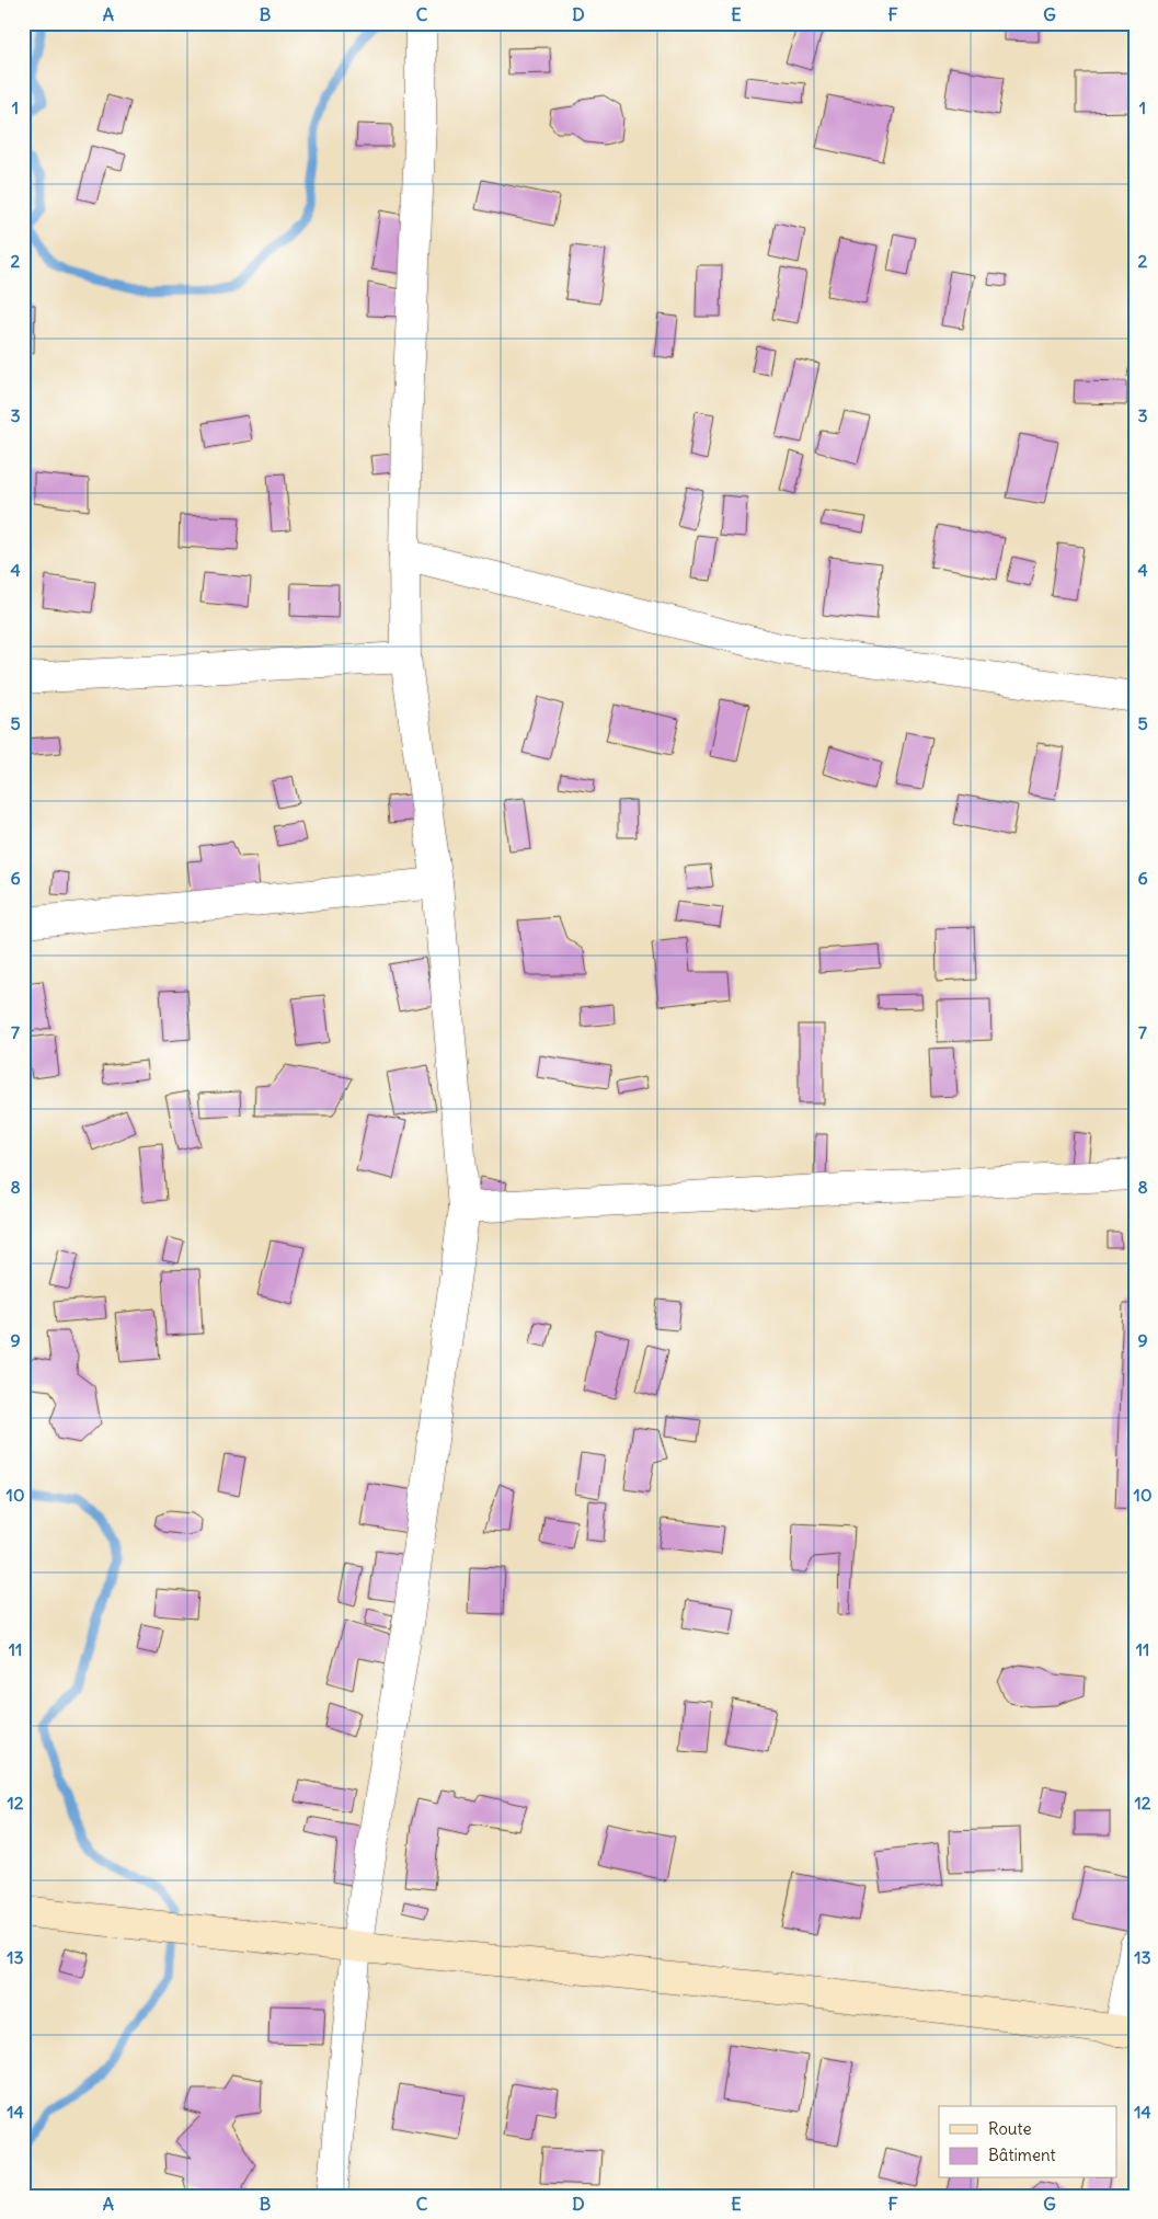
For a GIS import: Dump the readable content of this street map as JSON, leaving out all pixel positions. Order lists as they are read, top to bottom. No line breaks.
{"legend":["Route","Bâtiment"],"grid":{"columns":["A","B","C","D","E","F","G"],"rows":["1","2","3","4","5","6","7","8","9","10","11","12","13","14"]}}
